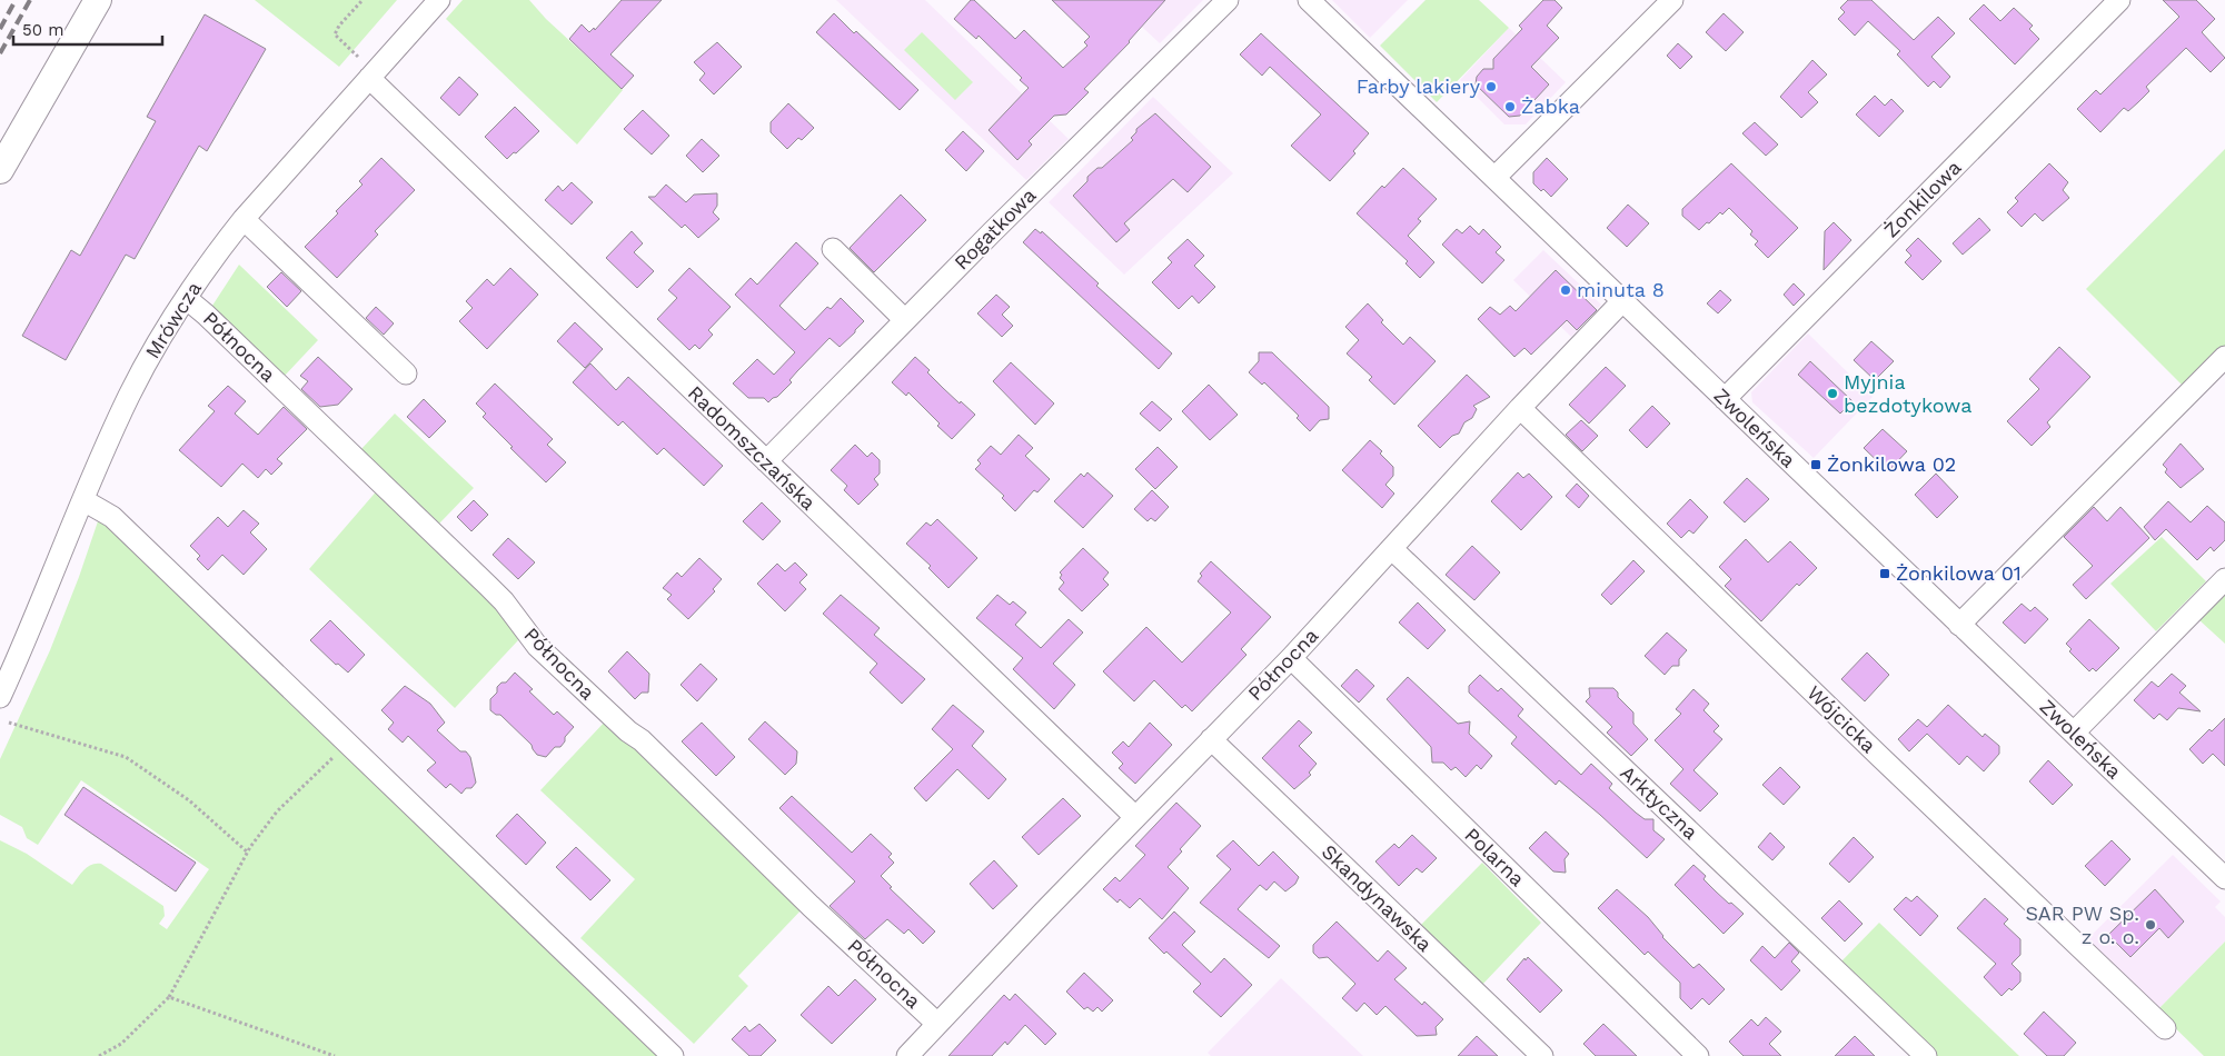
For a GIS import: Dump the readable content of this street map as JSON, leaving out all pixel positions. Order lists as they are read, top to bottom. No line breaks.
{"streets":{"street":["Żonkilowa","Rogatkowa","Mrówcza","Północna","Zwoleńska","Radomszczańska","Wójcicka","Arktyczna","Polarna","Skandynawska"]},"crossings":[["Żonkilowa","Zwoleńska"],["Rogatkowa","Radomszczańska"],["Mrówcza","Północna"],["Mrówcza","Radomszczańska"],["Północna","Zwoleńska"],["Północna","Radomszczańska"],["Północna","Wójcicka"],["Północna","Arktyczna"],["Północna","Polarna"],["Północna","Skandynawska"]],"places":{"other":["Farby lakiery","Żabka","minuta 8","Myjnia bezdotykowa","SAR PW Sp. z o. o."],"transit":["Żonkilowa 02","Żonkilowa 01"]},"scale_bar":"50 m"}
